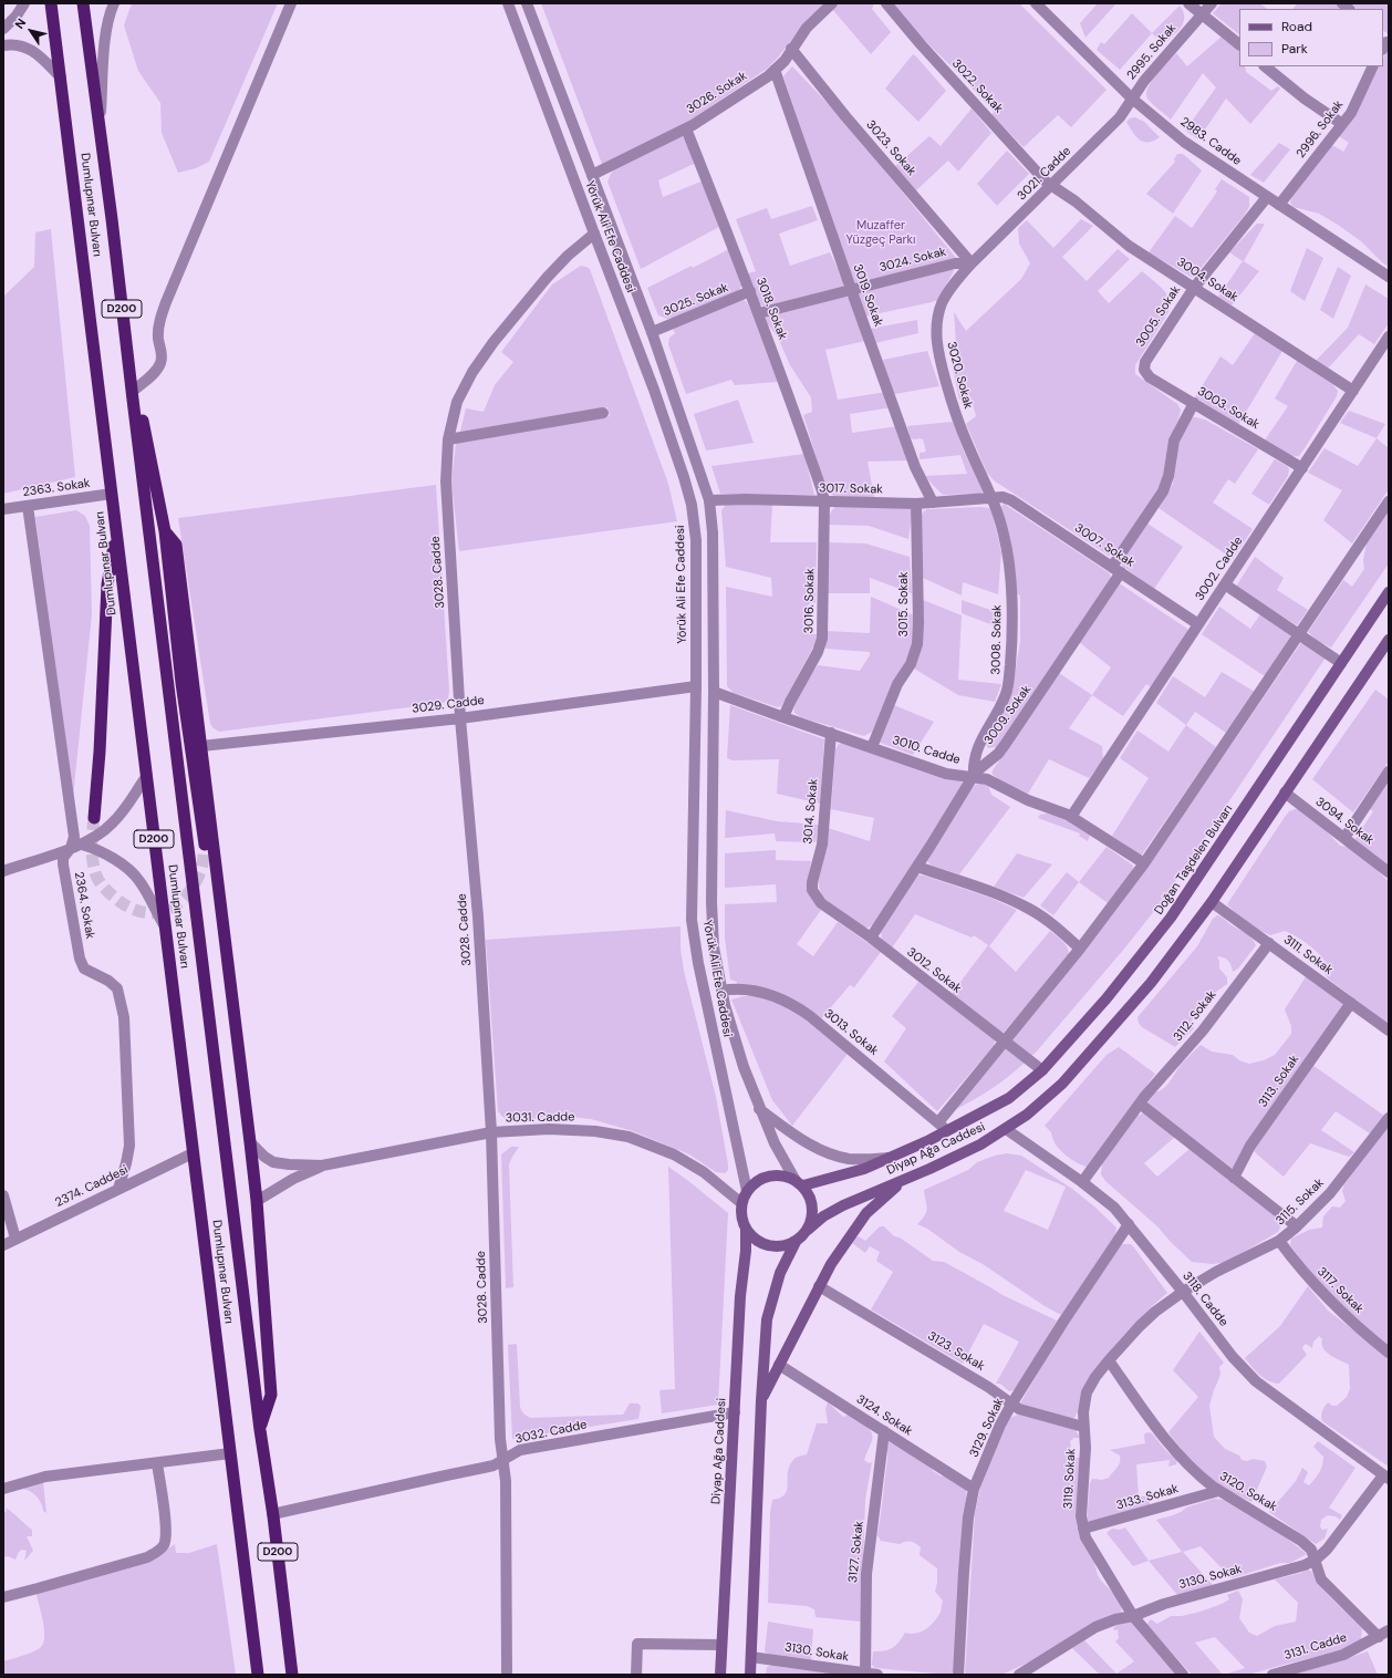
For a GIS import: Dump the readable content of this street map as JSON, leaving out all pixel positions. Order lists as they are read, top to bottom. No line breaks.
{"streets":{"highway":["Dumlupınar Bulvarı","D200"],"main road":["Doğan Taşdelen Bulvarı","Diyap Ağa Caddesi"],"street":["2995. Sokak","3022. Sokak","3026. Sokak","2996. Sokak","2983. Cadde","3023. Sokak","3021. Cadde","Yörük Ali Efe Caddesi","3024. Sokak","3004. Sokak","3019. Sokak","3025. Sokak","3018. Sokak","3005. Sokak","3020. Sokak","3003. Sokak","2363. Sokak","3017. Sokak","3007. Sokak","3002. Cadde","3028. Cadde","3016. Sokak","3015. Sokak","3008. Sokak","3029. Cadde","3009. Sokak","3010. Cadde","3014. Sokak","3094. Sokak","2364. Sokak","3111. Sokak","3012. Sokak","3112. Sokak","3013. Sokak","3113. Sokak","3031. Cadde","2374. Caddesi","3115. Sokak","3117. Sokak","3118. Cadde","3123. Sokak","3124. Sokak","3129. Sokak","3032. Cadde","3119. Sokak","3120. Sokak","3133. Sokak","3127. Sokak","3130. Sokak","3131. Cadde"]},"crossings":[["2995. Sokak","2983. Cadde"],["2995. Sokak","3021. Cadde"],["3022. Sokak","3021. Cadde"],["3022. Sokak","3004. Sokak"],["3026. Sokak","3023. Sokak"],["3026. Sokak","Yörük Ali Efe Caddesi"],["3026. Sokak","3019. Sokak"],["3026. Sokak","3018. Sokak"],["2996. Sokak","2983. Cadde"],["2983. Cadde","3021. Cadde"],["2983. Cadde","3005. Sokak"],["3023. Sokak","3021. Cadde"],["3023. Sokak","3024. Sokak"],["3023. Sokak","3020. Sokak"],["3021. Cadde","3024. Sokak"],["3021. Cadde","3004. Sokak"],["3021. Cadde","3020. Sokak"],["Dumlupınar Bulvarı","2363. Sokak"],["Dumlupınar Bulvarı","3029. Cadde"],["Dumlupınar Bulvarı","3031. Cadde"],["Dumlupınar Bulvarı","2374. Caddesi"],["Dumlupınar Bulvarı","3032. Cadde"],["Yörük Ali Efe Caddesi","3025. Sokak"],["Yörük Ali Efe Caddesi","3017. Sokak"],["Yörük Ali Efe Caddesi","3028. Cadde"],["Yörük Ali Efe Caddesi","3029. Cadde"],["Yörük Ali Efe Caddesi","3010. Cadde"],["Yörük Ali Efe Caddesi","3013. Sokak"],["Yörük Ali Efe Caddesi","3031. Cadde"],["Yörük Ali Efe Caddesi","Diyap Ağa Caddesi"],["3024. Sokak","3019. Sokak"],["3024. Sokak","3018. Sokak"],["3024. Sokak","3020. Sokak"],["3004. Sokak","3005. Sokak"],["3004. Sokak","3002. Cadde"],["3019. Sokak","3017. Sokak"],["3025. Sokak","3018. Sokak"],["3018. Sokak","3017. Sokak"],["3018. Sokak","3016. Sokak"],["3005. Sokak","3003. Sokak"],["3020. Sokak","3017. Sokak"],["3020. Sokak","3007. Sokak"],["3020. Sokak","3008. Sokak"],["3003. Sokak","3002. Cadde"],["3003. Sokak","3009. Sokak"],["2363. Sokak","2364. Sokak"],["3017. Sokak","3007. Sokak"],["3017. Sokak","3016. Sokak"],["3017. Sokak","3015. Sokak"],["3017. Sokak","3008. Sokak"],["3007. Sokak","3002. Cadde"],["3007. Sokak","3008. Sokak"],["3007. Sokak","3009. Sokak"],["3002. Cadde","3010. Cadde"],["3028. Cadde","3029. Cadde"],["3028. Cadde","3031. Cadde"],["3028. Cadde","3032. Cadde"],["3016. Sokak","3010. Cadde"],["3015. Sokak","3010. Cadde"],["3008. Sokak","3009. Sokak"],["3008. Sokak","3010. Cadde"],["3009. Sokak","3010. Cadde"],["3009. Sokak","3012. Sokak"],["3010. Cadde","3014. Sokak"],["3014. Sokak","3012. Sokak"],["Doğan Taşdelen Bulvarı","3012. Sokak"],["Doğan Taşdelen Bulvarı","Diyap Ağa Caddesi"],["2364. Sokak","2374. Caddesi"],["3111. Sokak","3112. Sokak"],["3111. Sokak","3113. Sokak"],["3112. Sokak","3118. Cadde"],["3013. Sokak","Diyap Ağa Caddesi"],["3031. Cadde","Diyap Ağa Caddesi"],["Diyap Ağa Caddesi","3118. Cadde"],["Diyap Ağa Caddesi","3032. Cadde"],["Diyap Ağa Caddesi","3130. Sokak"],["3115. Sokak","3117. Sokak"],["3115. Sokak","3118. Cadde"],["3115. Sokak","3119. Sokak"],["3118. Cadde","3129. Sokak"],["3118. Cadde","3119. Sokak"],["3118. Cadde","3130. Sokak"],["3123. Sokak","3129. Sokak"],["3123. Sokak","3119. Sokak"],["3124. Sokak","3129. Sokak"],["3124. Sokak","3127. Sokak"],["3119. Sokak","3120. Sokak"],["3119. Sokak","3133. Sokak"],["3119. Sokak","3130. Sokak"],["3120. Sokak","3133. Sokak"],["3120. Sokak","3130. Sokak"],["3120. Sokak","3131. Cadde"],["3127. Sokak","3130. Sokak"]],"parks":["Muzaffer Yüzgeç Parkı"],"legend":["Road","Park"],"north":"top left"}
